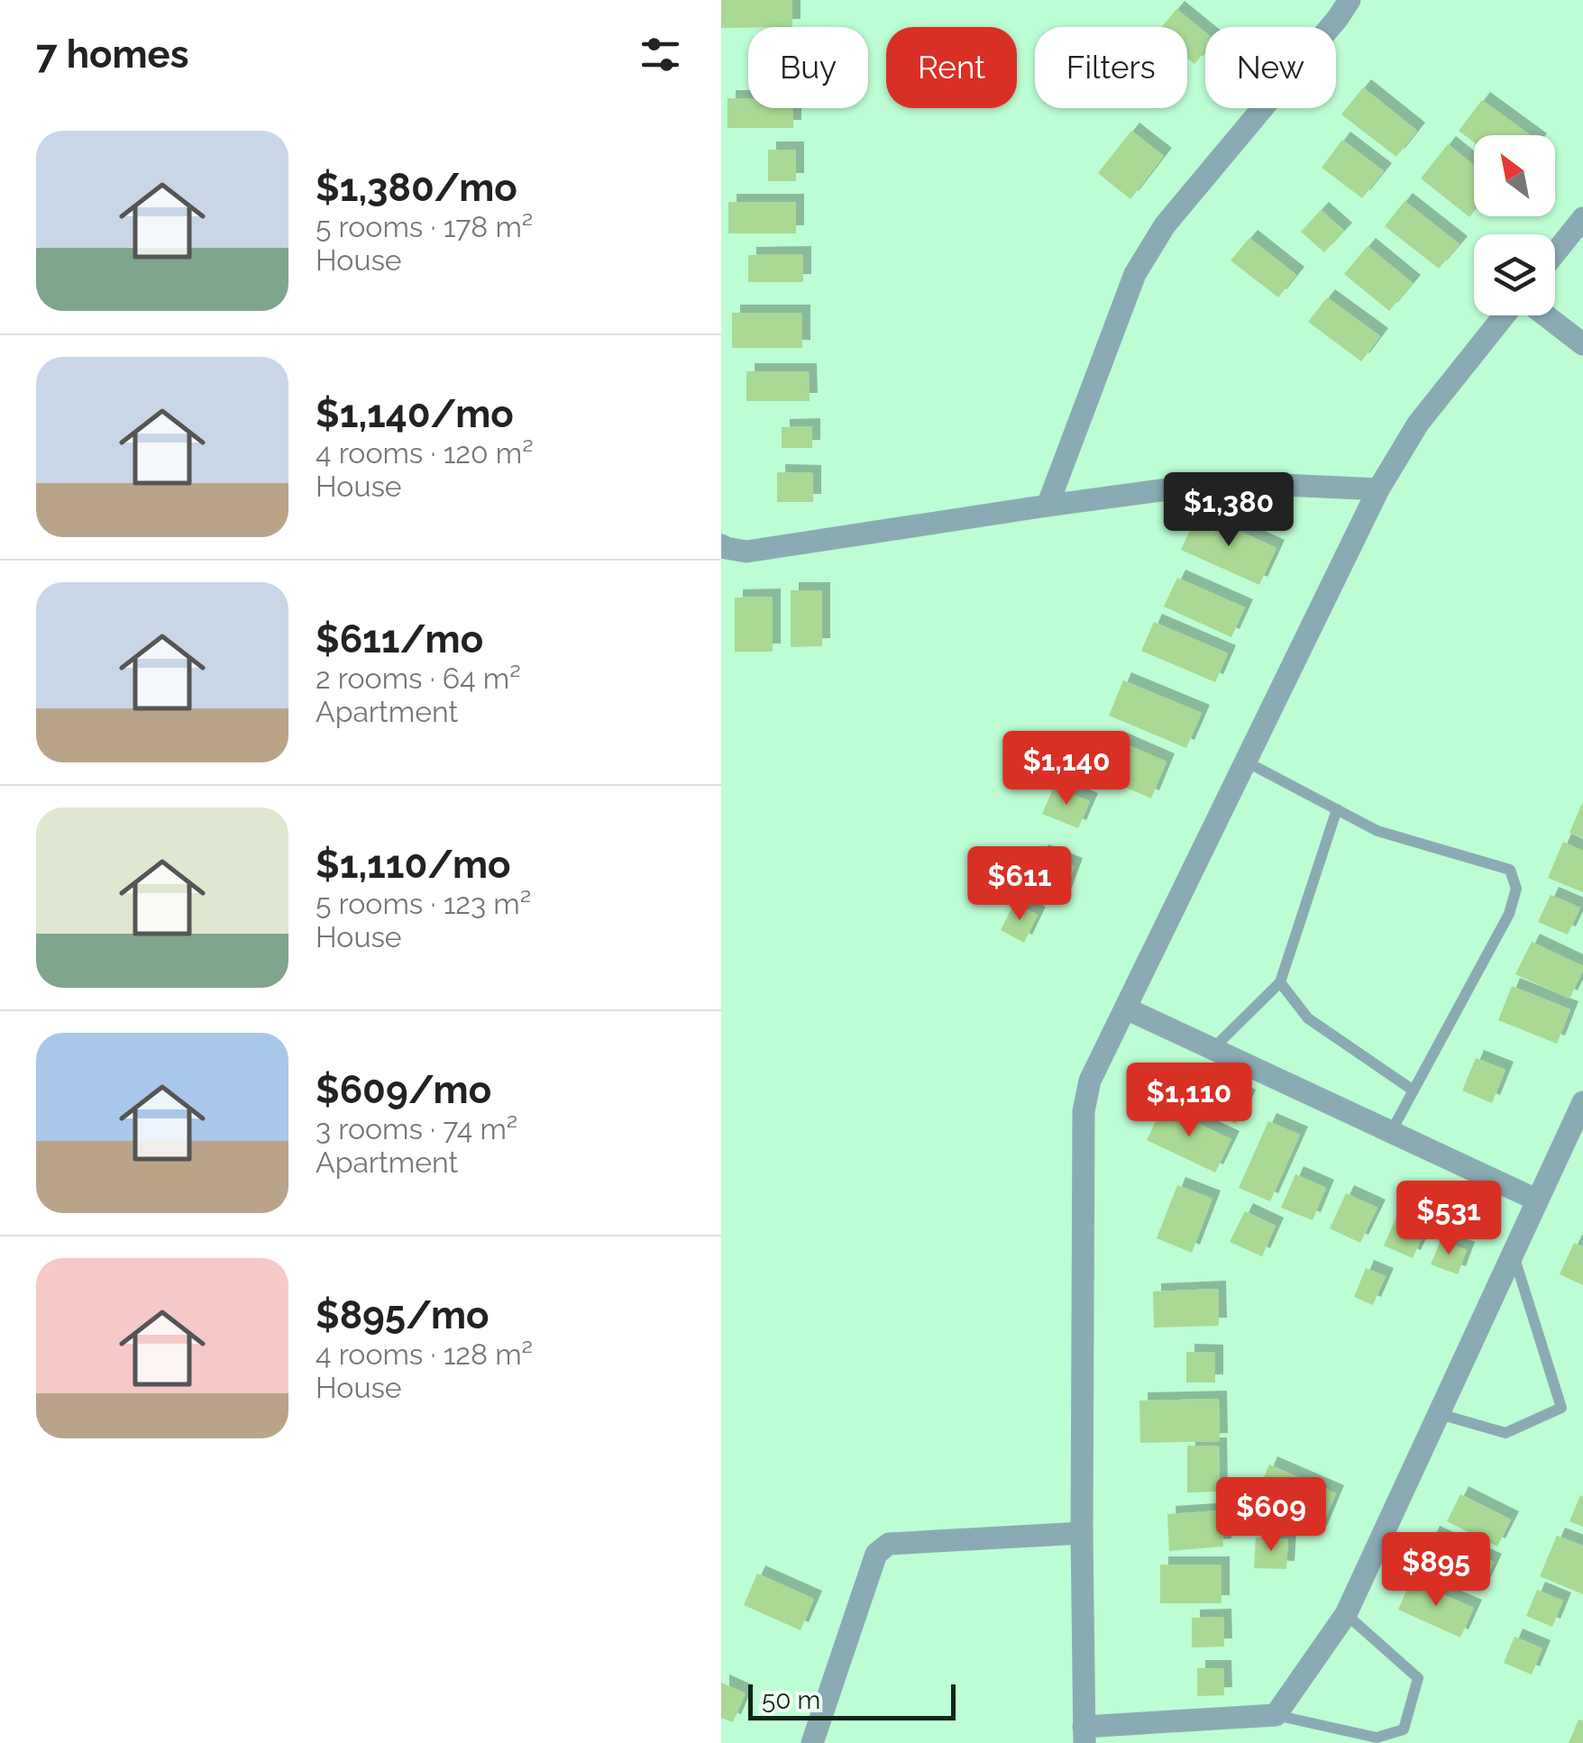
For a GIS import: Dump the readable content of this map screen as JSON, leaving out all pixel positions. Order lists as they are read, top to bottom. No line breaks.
{"scale_bar":"50 m","north":"top left","page":{"heading":"7 homes","chip":["Buy","Rent","Filters","New"],"list":[{"name":"$1,380/mo","note":"5 rooms · 178 m² · House"},{"name":"$1,140/mo","note":"4 rooms · 120 m² · House"},{"name":"$611/mo","note":"2 rooms · 64 m² · Apartment"},{"name":"$1,110/mo","note":"5 rooms · 123 m² · House"},{"name":"$609/mo","note":"3 rooms · 74 m² · Apartment"},{"name":"$895/mo","note":"4 rooms · 128 m² · House"}],"price":["$1,380","$1,140","$611","$1,110","$531","$609","$895"],"scale":"50 m"}}
